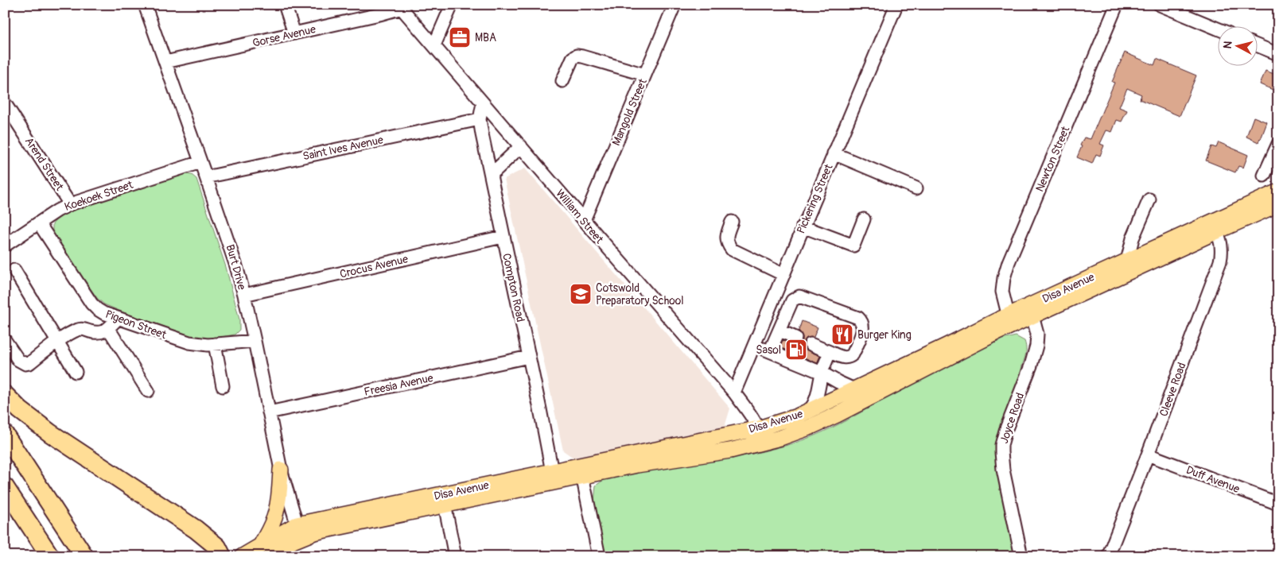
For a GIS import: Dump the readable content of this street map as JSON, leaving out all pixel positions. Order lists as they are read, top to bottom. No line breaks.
{"streets":{"main road":["Disa Avenue"],"street":["Gorse Avenue","Mangold Street","Saint Ives Avenue","Newton Street","Arend Street","Koekoek Street","Pickering Street","William Street","Crocus Avenue","Burt Drive","Compton Road","Pigeon Street","Freesia Avenue","Cleeve Road","Joyce Road","Duff Avenue"]},"crossings":[["Gorse Avenue","William Street"],["Gorse Avenue","Burt Drive"],["Mangold Street","William Street"],["Saint Ives Avenue","Burt Drive"],["Saint Ives Avenue","Compton Road"],["Newton Street","Disa Avenue"],["Arend Street","Koekoek Street"],["Koekoek Street","Burt Drive"],["Koekoek Street","Pigeon Street"],["Pickering Street","William Street"],["William Street","Compton Road"],["William Street","Disa Avenue"],["Crocus Avenue","Burt Drive"],["Crocus Avenue","Compton Road"],["Burt Drive","Disa Avenue"],["Burt Drive","Pigeon Street"],["Burt Drive","Freesia Avenue"],["Compton Road","Disa Avenue"],["Compton Road","Freesia Avenue"],["Disa Avenue","Cleeve Road"],["Disa Avenue","Joyce Road"],["Cleeve Road","Duff Avenue"]],"places":{"office":["MBA"],"school or university":["Cotswold Preparatory School"],"restaurant":["Burger King"],"fuel station":["Sasol"]},"north":"left"}
